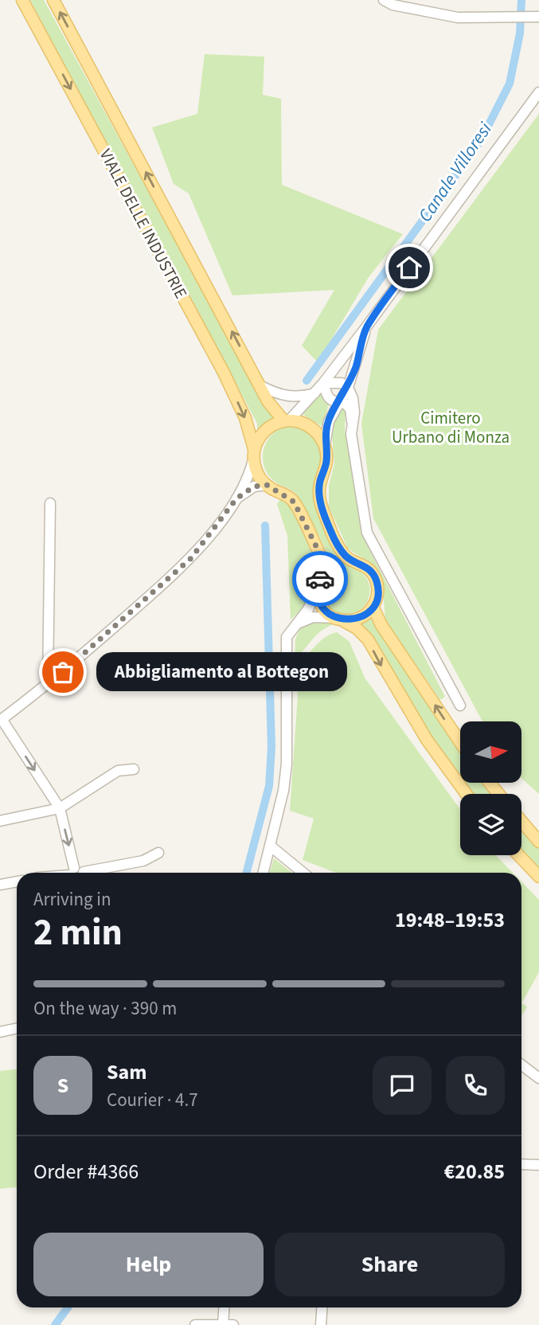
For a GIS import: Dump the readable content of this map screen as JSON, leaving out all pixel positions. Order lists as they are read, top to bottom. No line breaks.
{"streets":{"main road":["VIALE DELLE INDUSTRIE"]},"water":["Canale Villoresi"],"parks":["Cimitero Urbano di Monza"],"places":["Abbigliamento al Bottegon"],"north":"right","page":{"bubble":"Abbigliamento al Bottegon","heading":["2 min","Arriving in","19:48–19:53"],"panel":["Sam","Courier · 4.7","Order #4366","€20.85"],"bar":"On the way · 390 m","round":"S","buttons":["Help","Share"]}}
